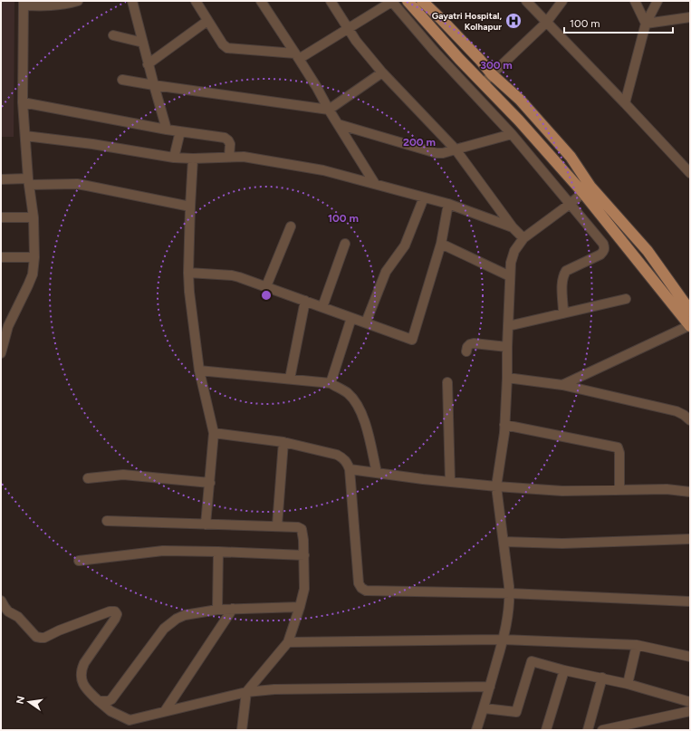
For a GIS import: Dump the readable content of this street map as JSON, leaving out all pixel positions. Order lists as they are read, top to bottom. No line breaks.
{"places":{"hospital":["Gayatri Hospital, Kolhapur"]},"scale_bar":"100 m","north":"left","rings":["300 m","200 m","100 m"]}
